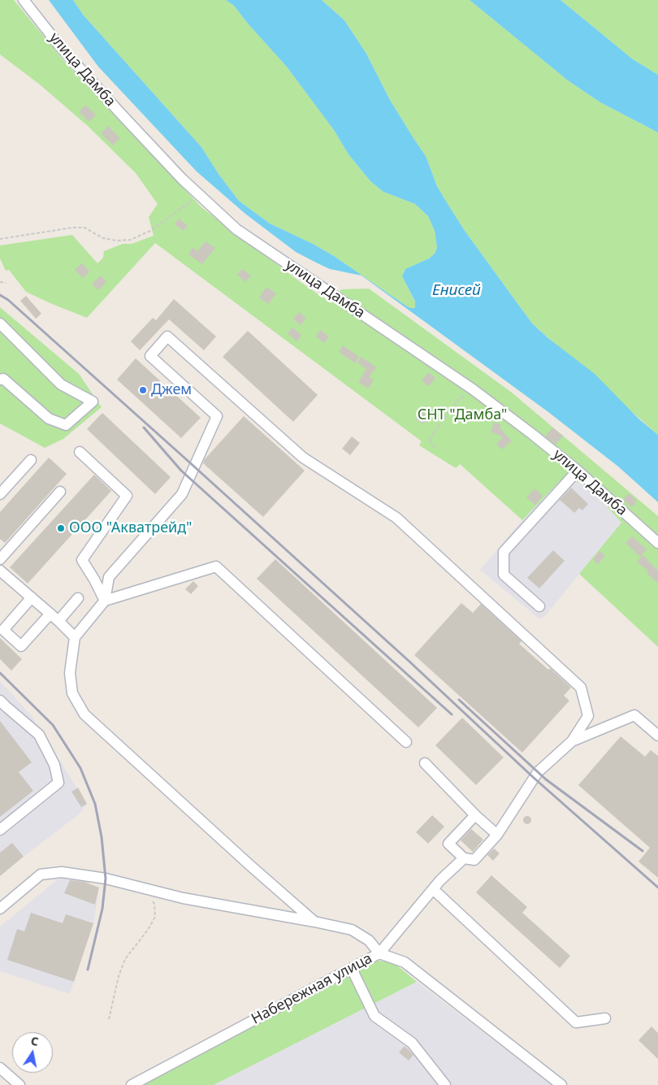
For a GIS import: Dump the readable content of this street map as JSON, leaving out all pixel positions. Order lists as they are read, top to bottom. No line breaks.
{"streets":{"street":["улица Дамба","Набережная улица"]},"water":["Енисей"],"parks":["СНТ \"Дамба\""],"places":["Джем","ООО \"Акватрейд\""],"north":"top"}
